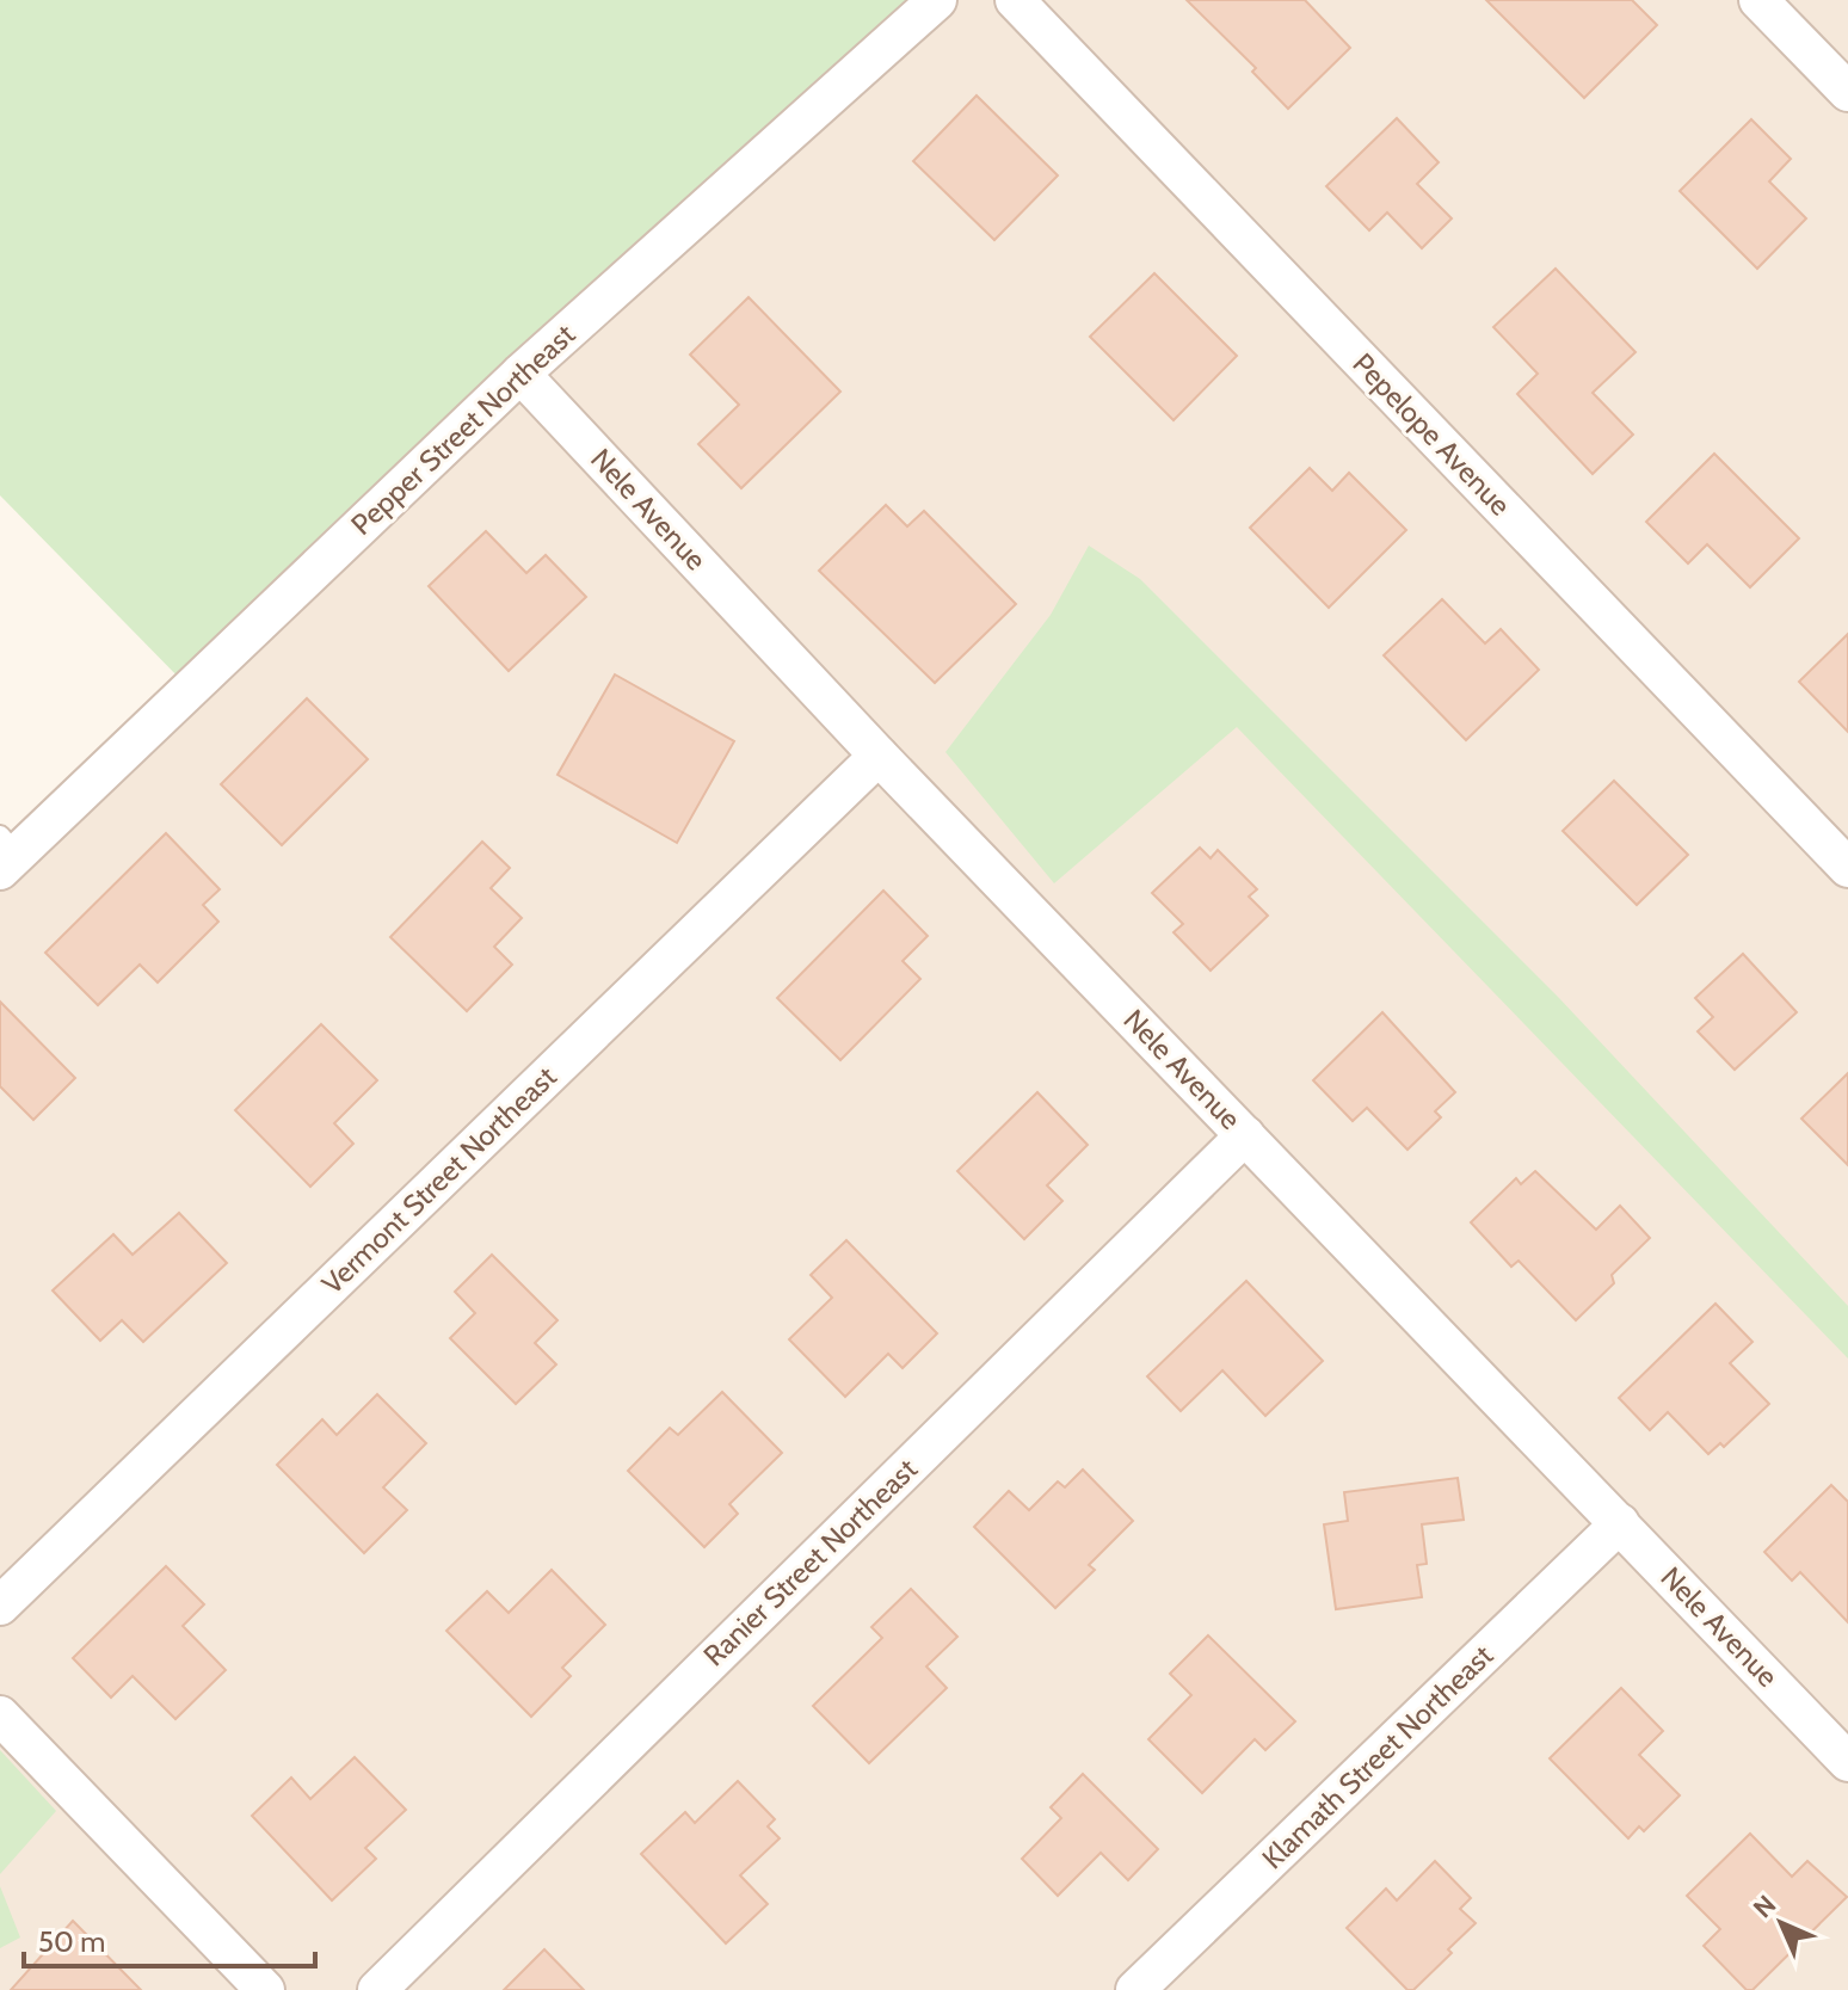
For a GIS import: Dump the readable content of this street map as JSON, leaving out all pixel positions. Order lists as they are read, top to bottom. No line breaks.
{"streets":{"street":["Pepper Street Northeast","Pepelope Avenue","Nele Avenue","Vermont Street Northeast","Ranier Street Northeast","Klamath Street Northeast"]},"crossings":[["Pepper Street Northeast","Nele Avenue"],["Nele Avenue","Vermont Street Northeast"],["Nele Avenue","Ranier Street Northeast"],["Nele Avenue","Klamath Street Northeast"]],"scale_bar":"50 m","north":"top left"}
